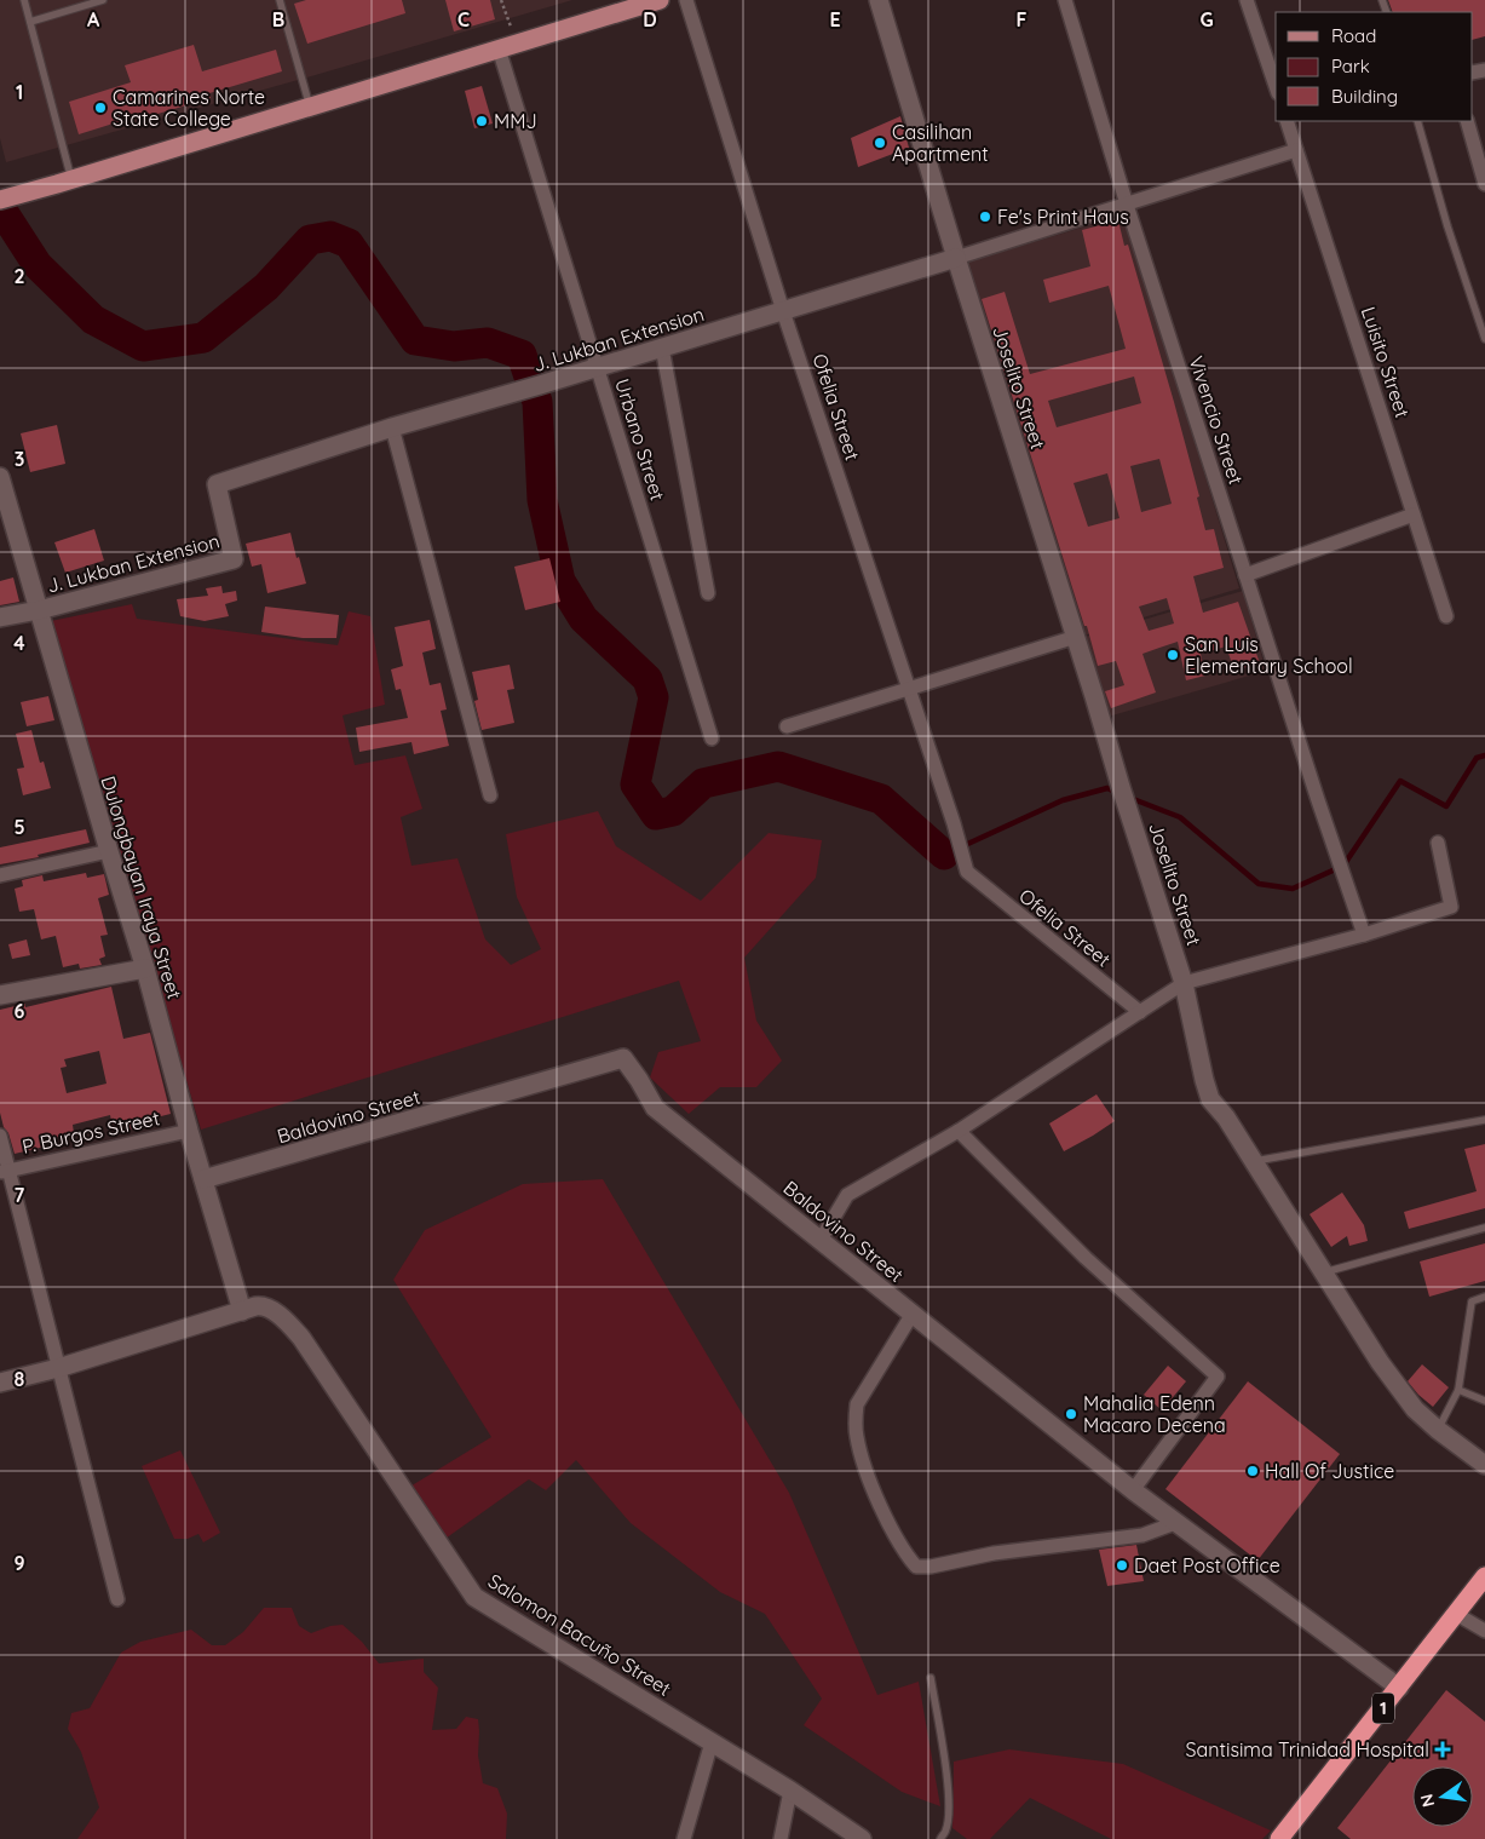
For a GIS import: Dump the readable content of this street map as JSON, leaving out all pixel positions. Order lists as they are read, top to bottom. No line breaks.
{"streets":{"highway":["1"],"street":["J. Lukban Extension","Luisito Street","Joselito Street","Ofelia Street","Vivencio Street","Urbano Street","Dulongbayan Iraya Street","Baldovino Street","P. Burgos Street","Salomon Bacuño Street"]},"crossings":[["J. Lukban Extension","Luisito Street"],["J. Lukban Extension","Joselito Street"],["J. Lukban Extension","Ofelia Street"],["J. Lukban Extension","Vivencio Street"],["J. Lukban Extension","Urbano Street"],["J. Lukban Extension","Dulongbayan Iraya Street"],["Dulongbayan Iraya Street","Baldovino Street"],["Dulongbayan Iraya Street","P. Burgos Street"],["Dulongbayan Iraya Street","Salomon Bacuño Street"],["Baldovino Street","1"]],"places":{"other":["Camarines Norte State College","MMJ","Casilihan Apartment","Fe's Print Haus","San Luis Elementary School","Mahalia Edenn Macaro Decena","Hall Of Justice","Daet Post Office"],"health":["Santisima Trinidad Hospital"]},"legend":["Road","Park","Building"],"north":"left","grid":{"columns":["A","B","C","D","E","F","G"],"rows":["1","2","3","4","5","6","7","8","9"]}}
